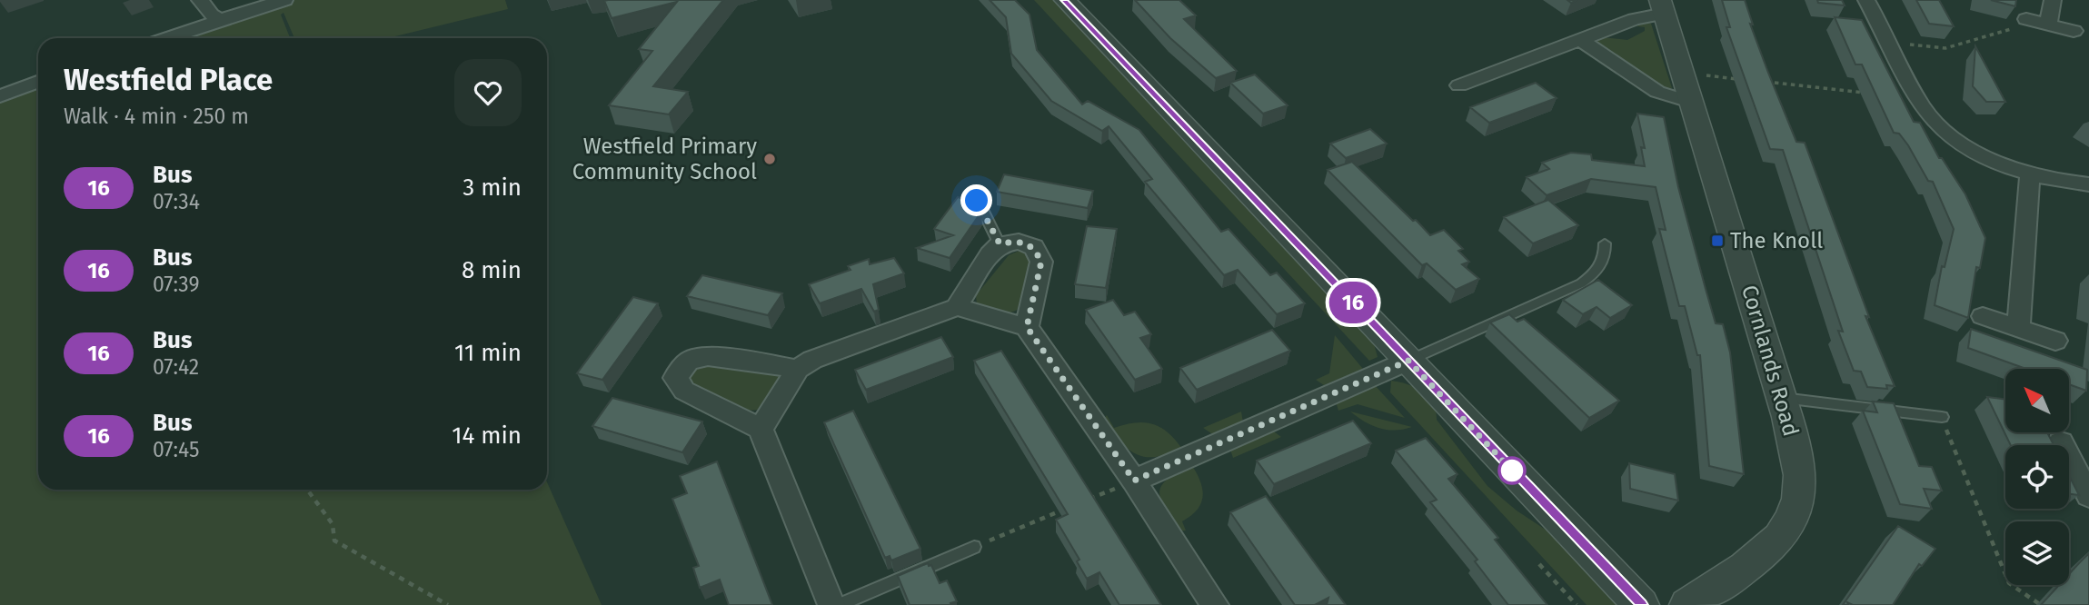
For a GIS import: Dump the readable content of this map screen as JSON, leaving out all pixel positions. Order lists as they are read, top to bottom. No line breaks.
{"streets":{"street":["Cornlands Road"]},"places":{"other":["Westfield Primary Community School"],"transit":["The Knoll"]},"lines":["bus line 16"],"north":"top left","page":{"on_map":"16","heading":["Westfield Place","Walk · 4 min · 250 m"],"list":[{"mark":"16","name":"Bus","note":"07:34","value":"3 min"},{"mark":"16","name":"Bus","note":"07:39","value":"8 min"},{"mark":"16","name":"Bus","note":"07:42","value":"11 min"},{"mark":"16","name":"Bus","note":"07:45","value":"14 min"}]}}
